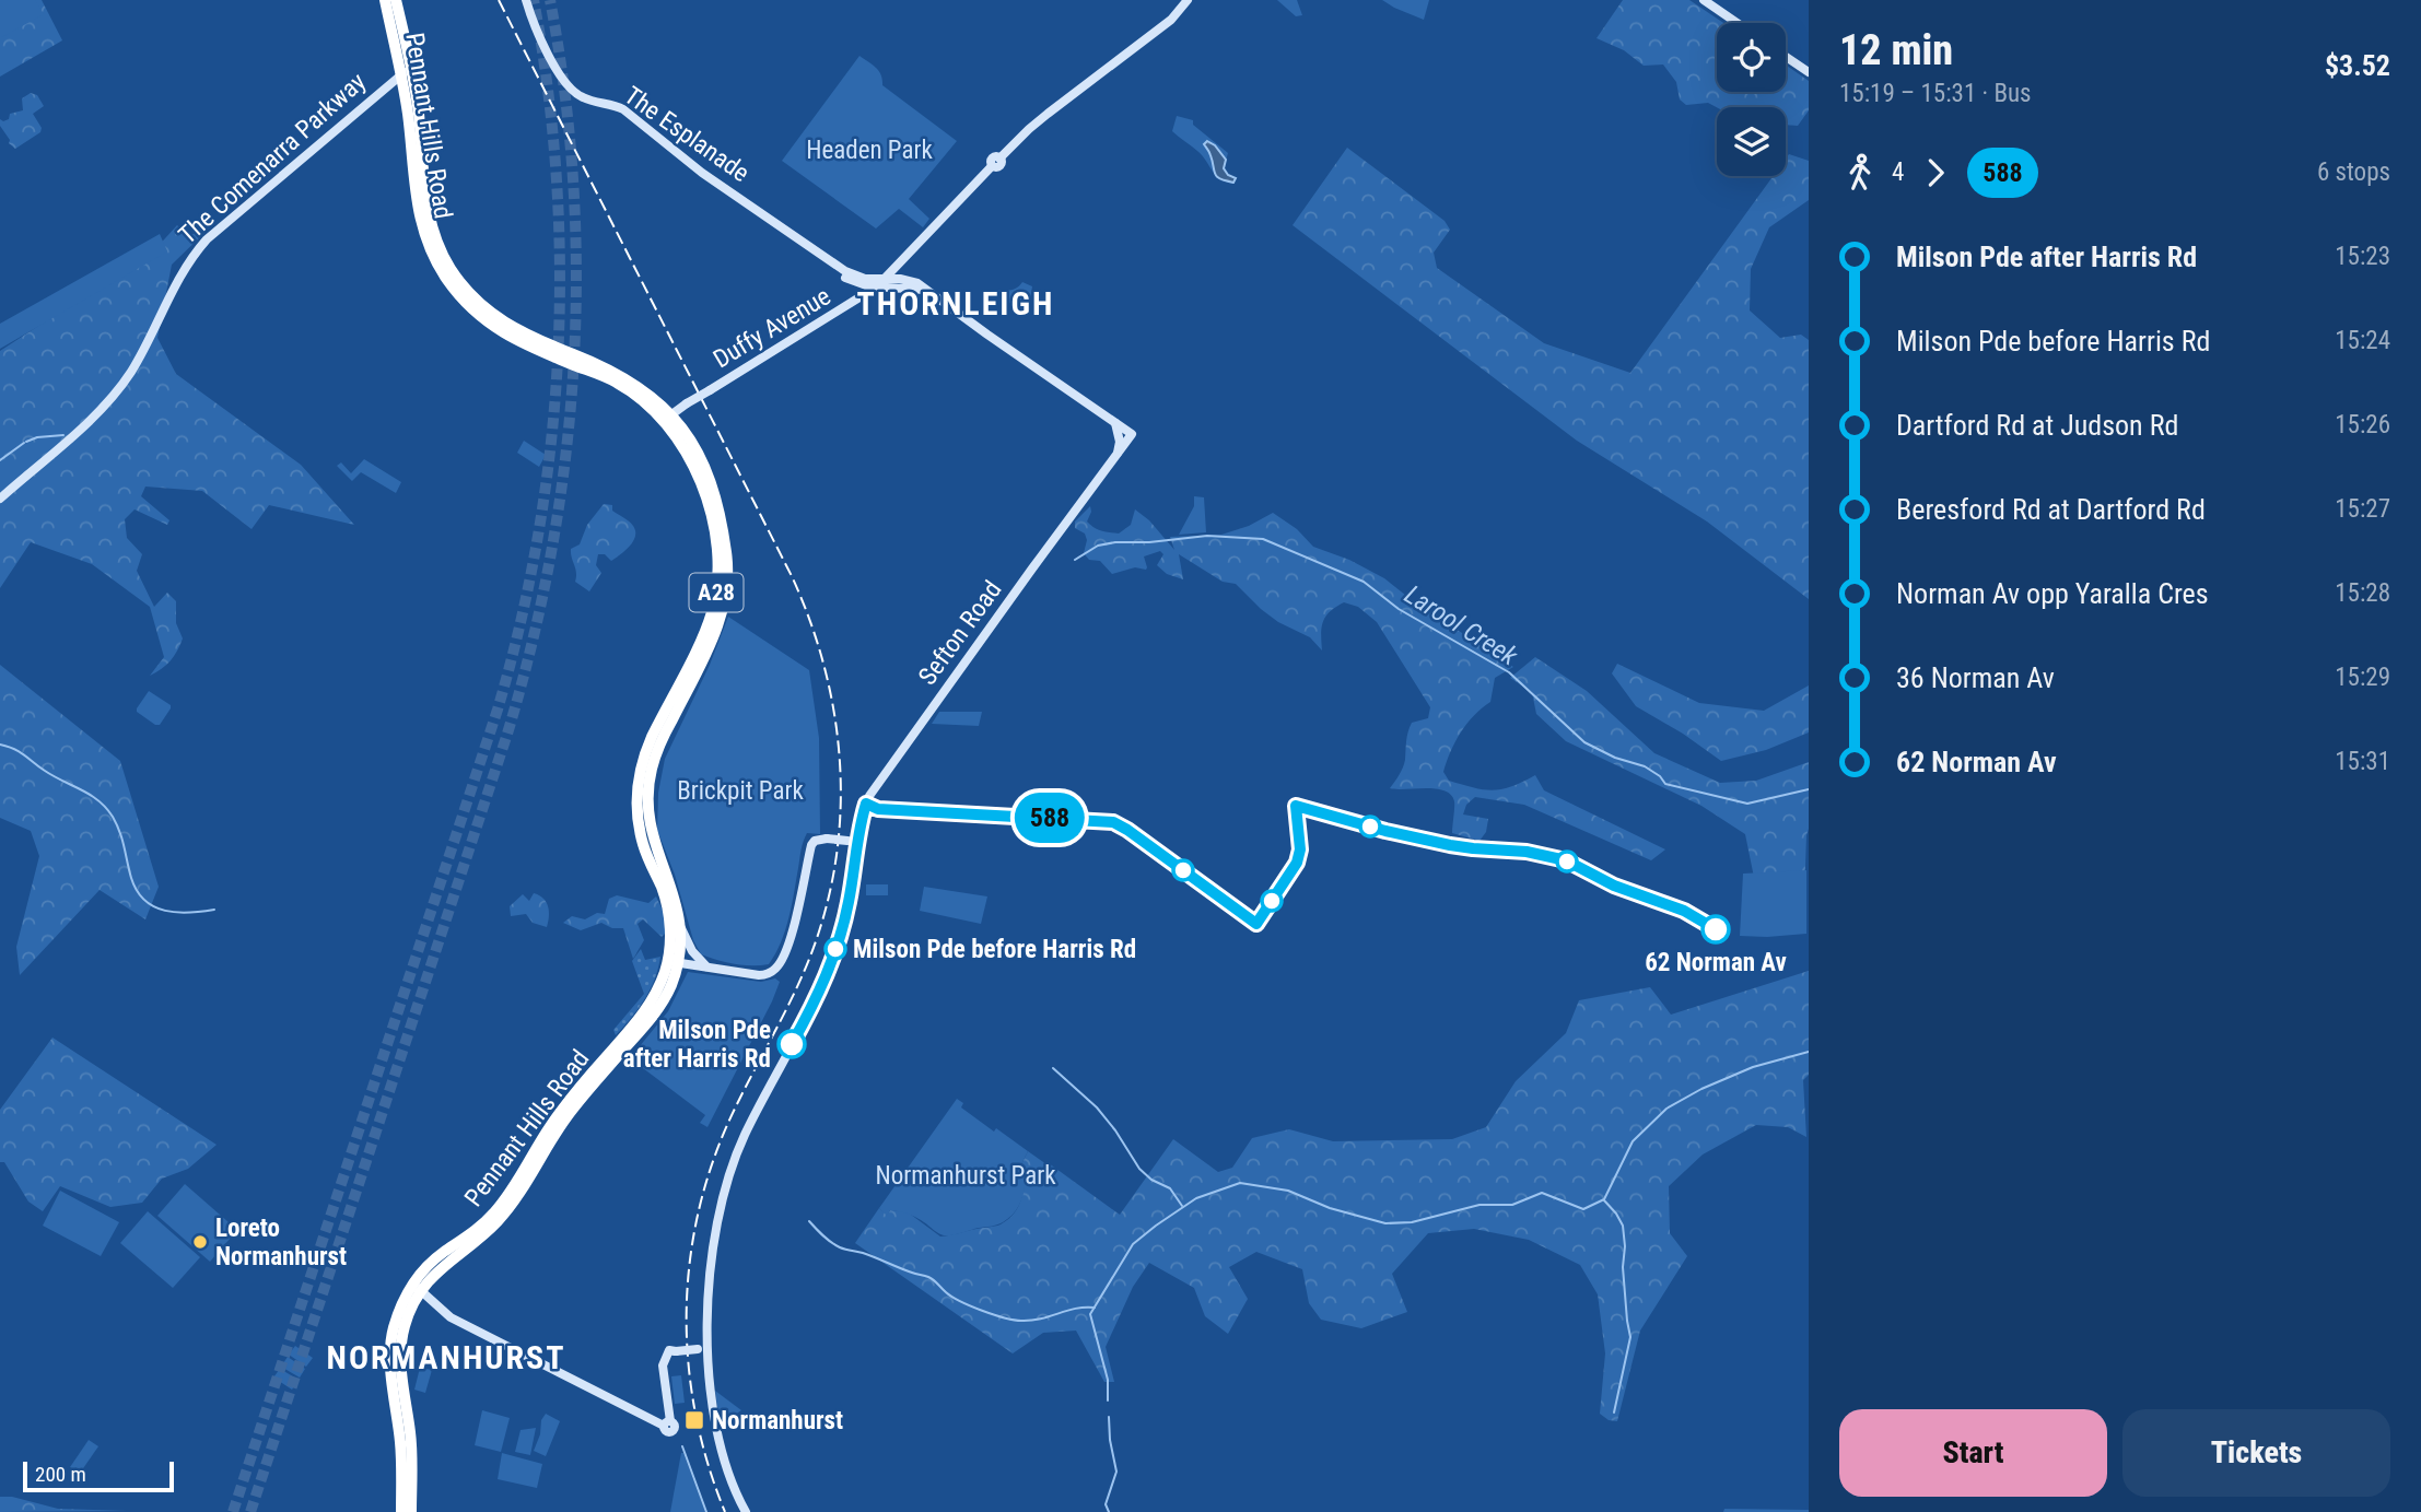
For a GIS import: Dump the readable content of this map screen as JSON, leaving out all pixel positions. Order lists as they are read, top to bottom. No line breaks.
{"streets":{"highway":["Pennant Hills Road","A28"],"street":["The Esplanade","The Comenarra Parkway","Duffy Avenue","Sefton Road"]},"crossings":[["Pennant Hills Road","The Comenarra Parkway"],["Pennant Hills Road","Duffy Avenue"],["The Esplanade","Duffy Avenue"]],"districts":["THORNLEIGH","NORMANHURST"],"water":["Larool Creek"],"parks":["Headen Park","Brickpit Park","Normanhurst Park"],"places":{"other":["62 Norman Av","Milson Pde before Harris Rd","Milson Pde after Harris Rd","Loreto Normanhurst"],"transit":["Normanhurst"]},"lines":["bus line 588"],"scale_bar":"200 m","page":{"on_map":"588","heading":["12 min","15:19 – 15:31 · Bus","$3.52"],"legs":["4","588","6 stops"],"list":[{"name":"Milson Pde after Harris Rd","value":"15:23"},{"name":"Milson Pde before Harris Rd","value":"15:24"},{"name":"Dartford Rd at Judson Rd","value":"15:26"},{"name":"Beresford Rd at Dartford Rd","value":"15:27"},{"name":"Norman Av opp Yaralla Cres","value":"15:28"},{"name":"36 Norman Av","value":"15:29"},{"name":"62 Norman Av","value":"15:31"}],"buttons":["Start","Tickets"],"scale":"200 m"}}
